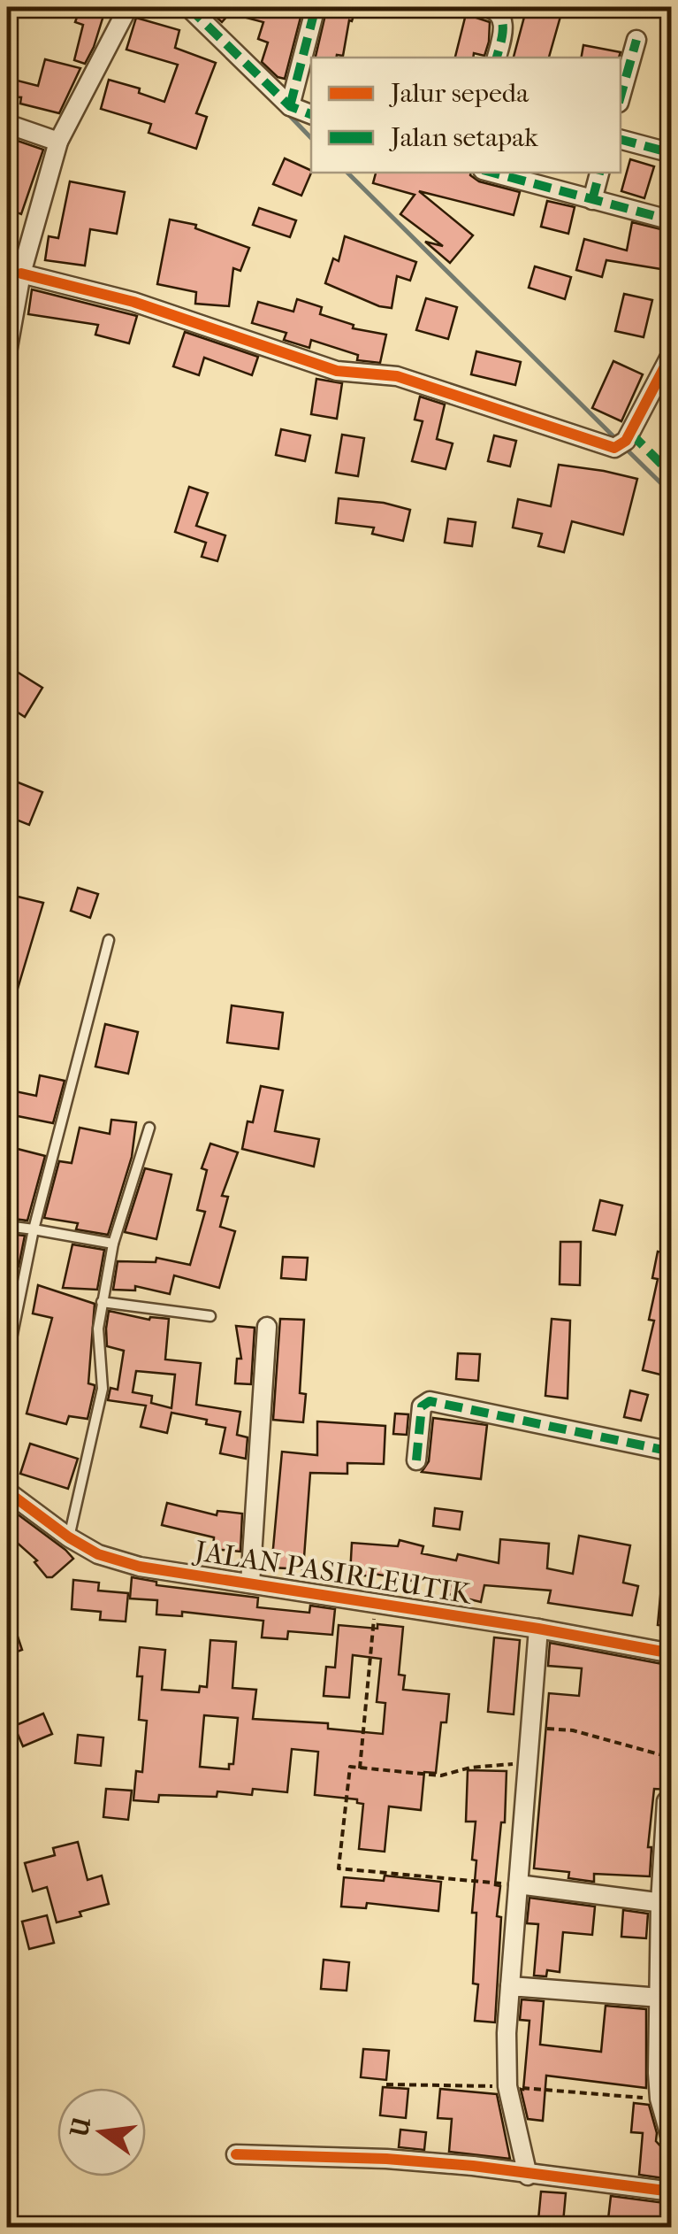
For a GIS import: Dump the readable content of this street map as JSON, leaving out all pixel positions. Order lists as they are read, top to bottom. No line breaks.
{"streets":{"street":["JALAN PASIRLEUTIK"]},"legend":["Jalur sepeda","Jalan setapak"],"north":"left"}
